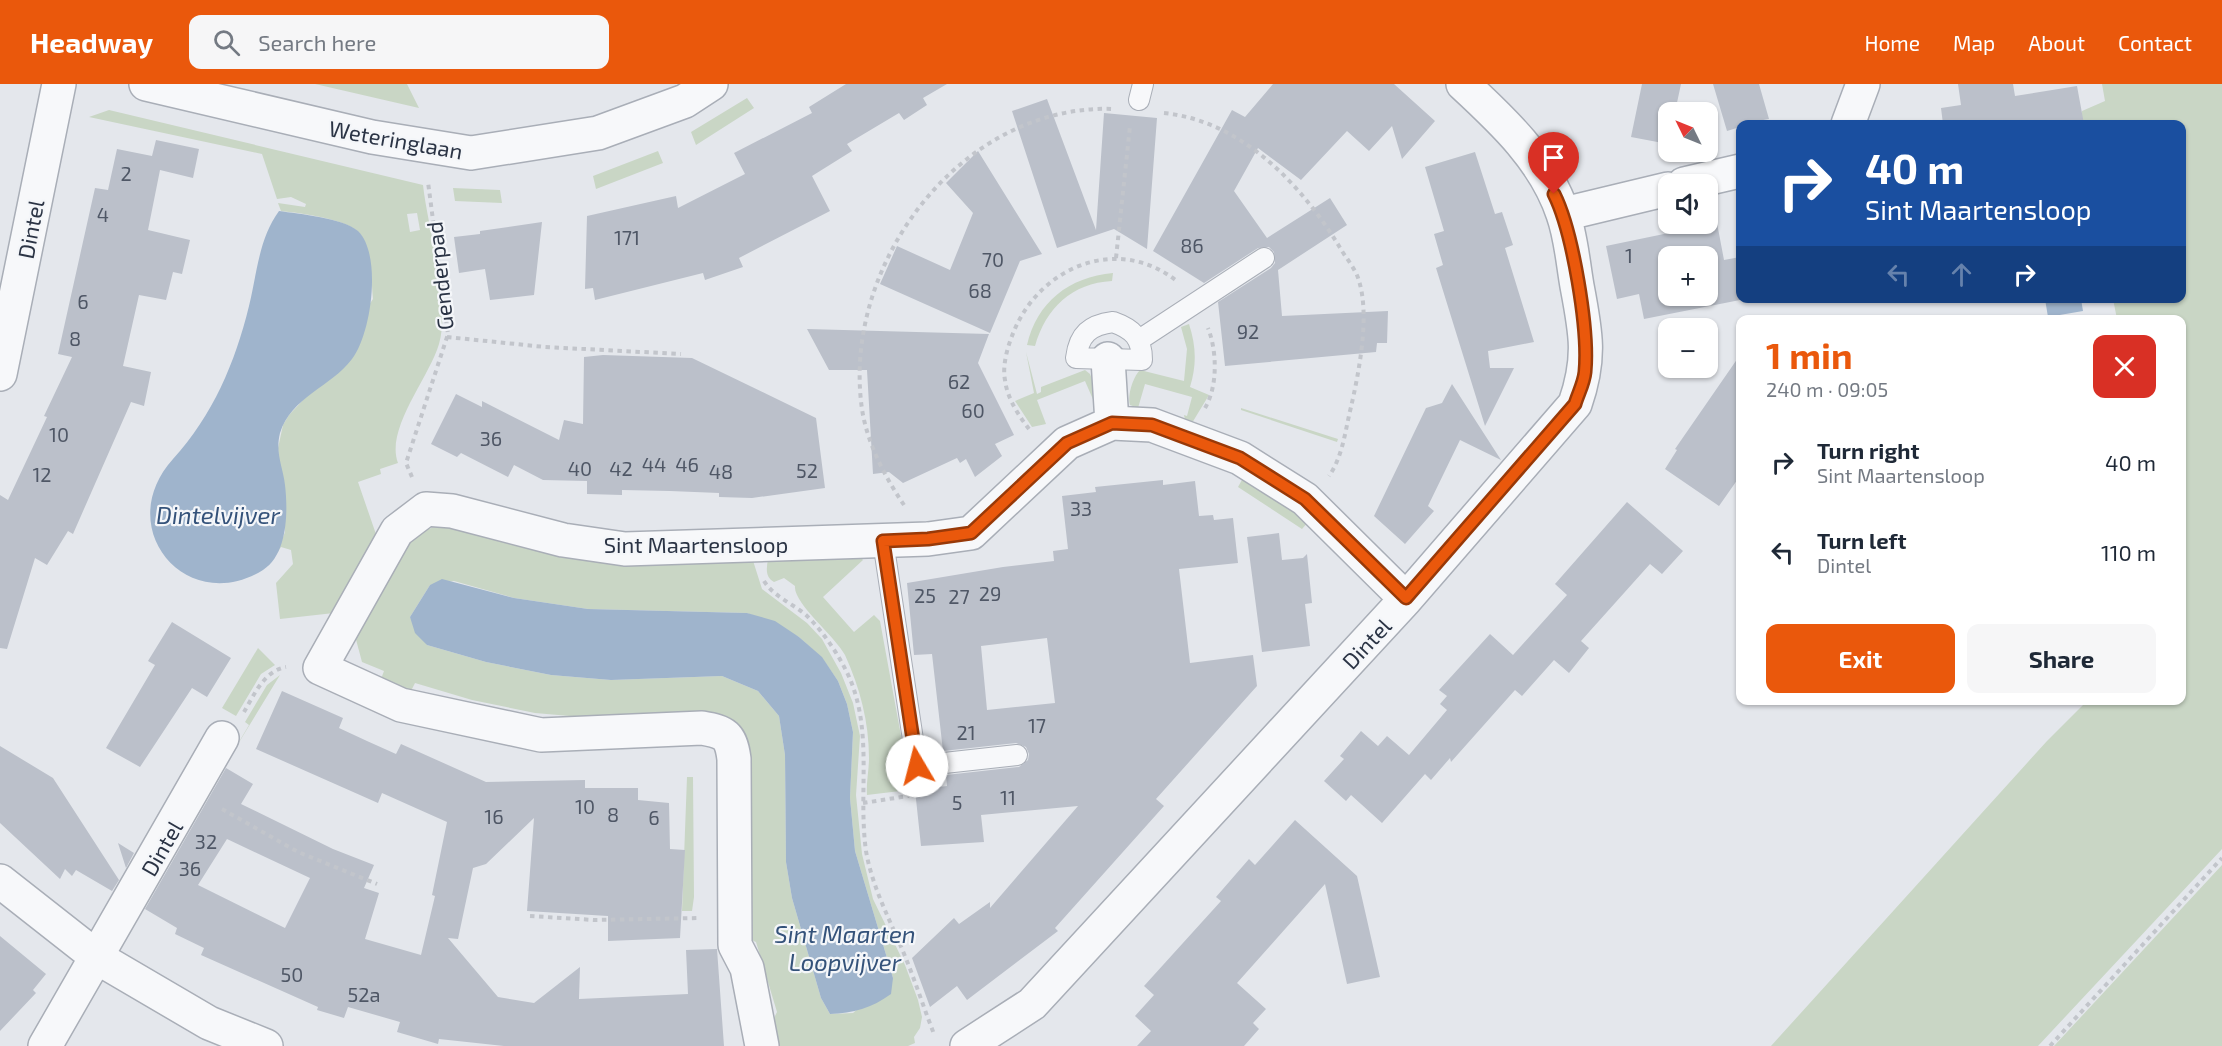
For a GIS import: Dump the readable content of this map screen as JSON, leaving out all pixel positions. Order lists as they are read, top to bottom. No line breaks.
{"streets":{"street":["Weteringlaan","Dintel","Sint Maartensloop"],"path":["Genderpad"]},"crossings":[["Weteringlaan","Genderpad"],["Dintel","Sint Maartensloop"],["Genderpad","Sint Maartensloop"]],"water":["Dintelvijver","Sint Maarten Loopvijver"],"house_numbers":["2","4","171","86","1","70","68","6","92","8","62","60","10","36","44","46","40","42","52","48","12","33","29","25","27","17","21","11","5","10","8","16","6","32","36","50","52a"],"north":"top left","page":{"header":"Headway","search":"Search here","nav":["Home","Map","About","Contact"],"map_buttons":["+","−"],"turn":["40 m","Sint Maartensloop"],"heading":["1 min","240 m · 09:05"],"list":[{"name":"Turn right","note":"Sint Maartensloop","value":"40 m"},{"name":"Turn left","note":"Dintel","value":"110 m"}],"buttons":["Exit","Share"]}}
